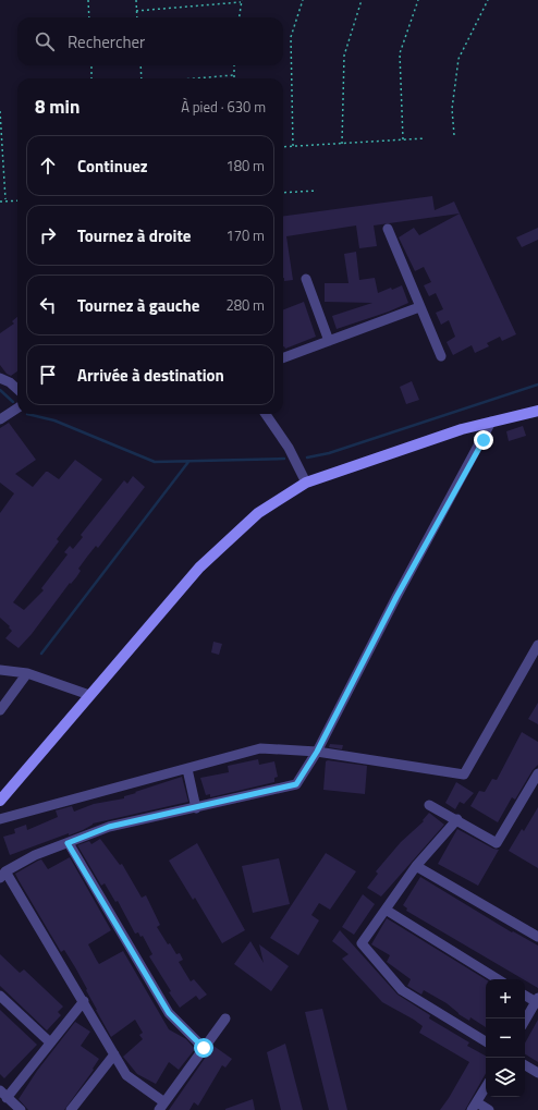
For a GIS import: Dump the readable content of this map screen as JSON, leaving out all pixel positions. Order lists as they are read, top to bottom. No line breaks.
{"page":{"search":"Rechercher","heading":["8 min","À pied · 630 m"],"list":[["Continuez","180 m"],["Tournez à droite","170 m"],["Tournez à gauche","280 m"],"Arrivée à destination"],"map_buttons":["+","−"]}}
